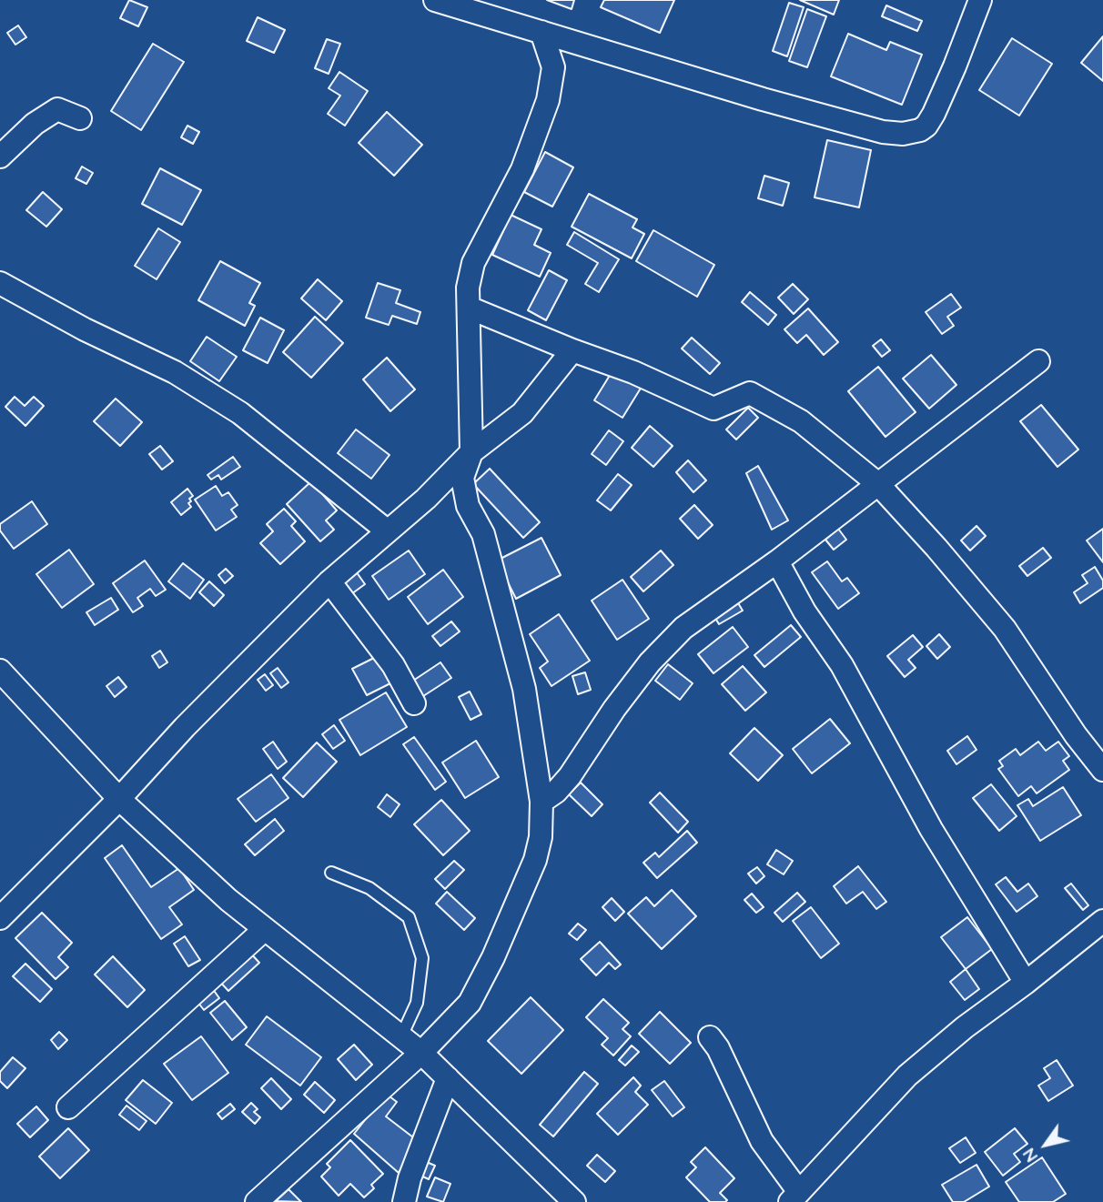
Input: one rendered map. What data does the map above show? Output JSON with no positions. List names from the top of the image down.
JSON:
{
  "north": "bottom left"
}
